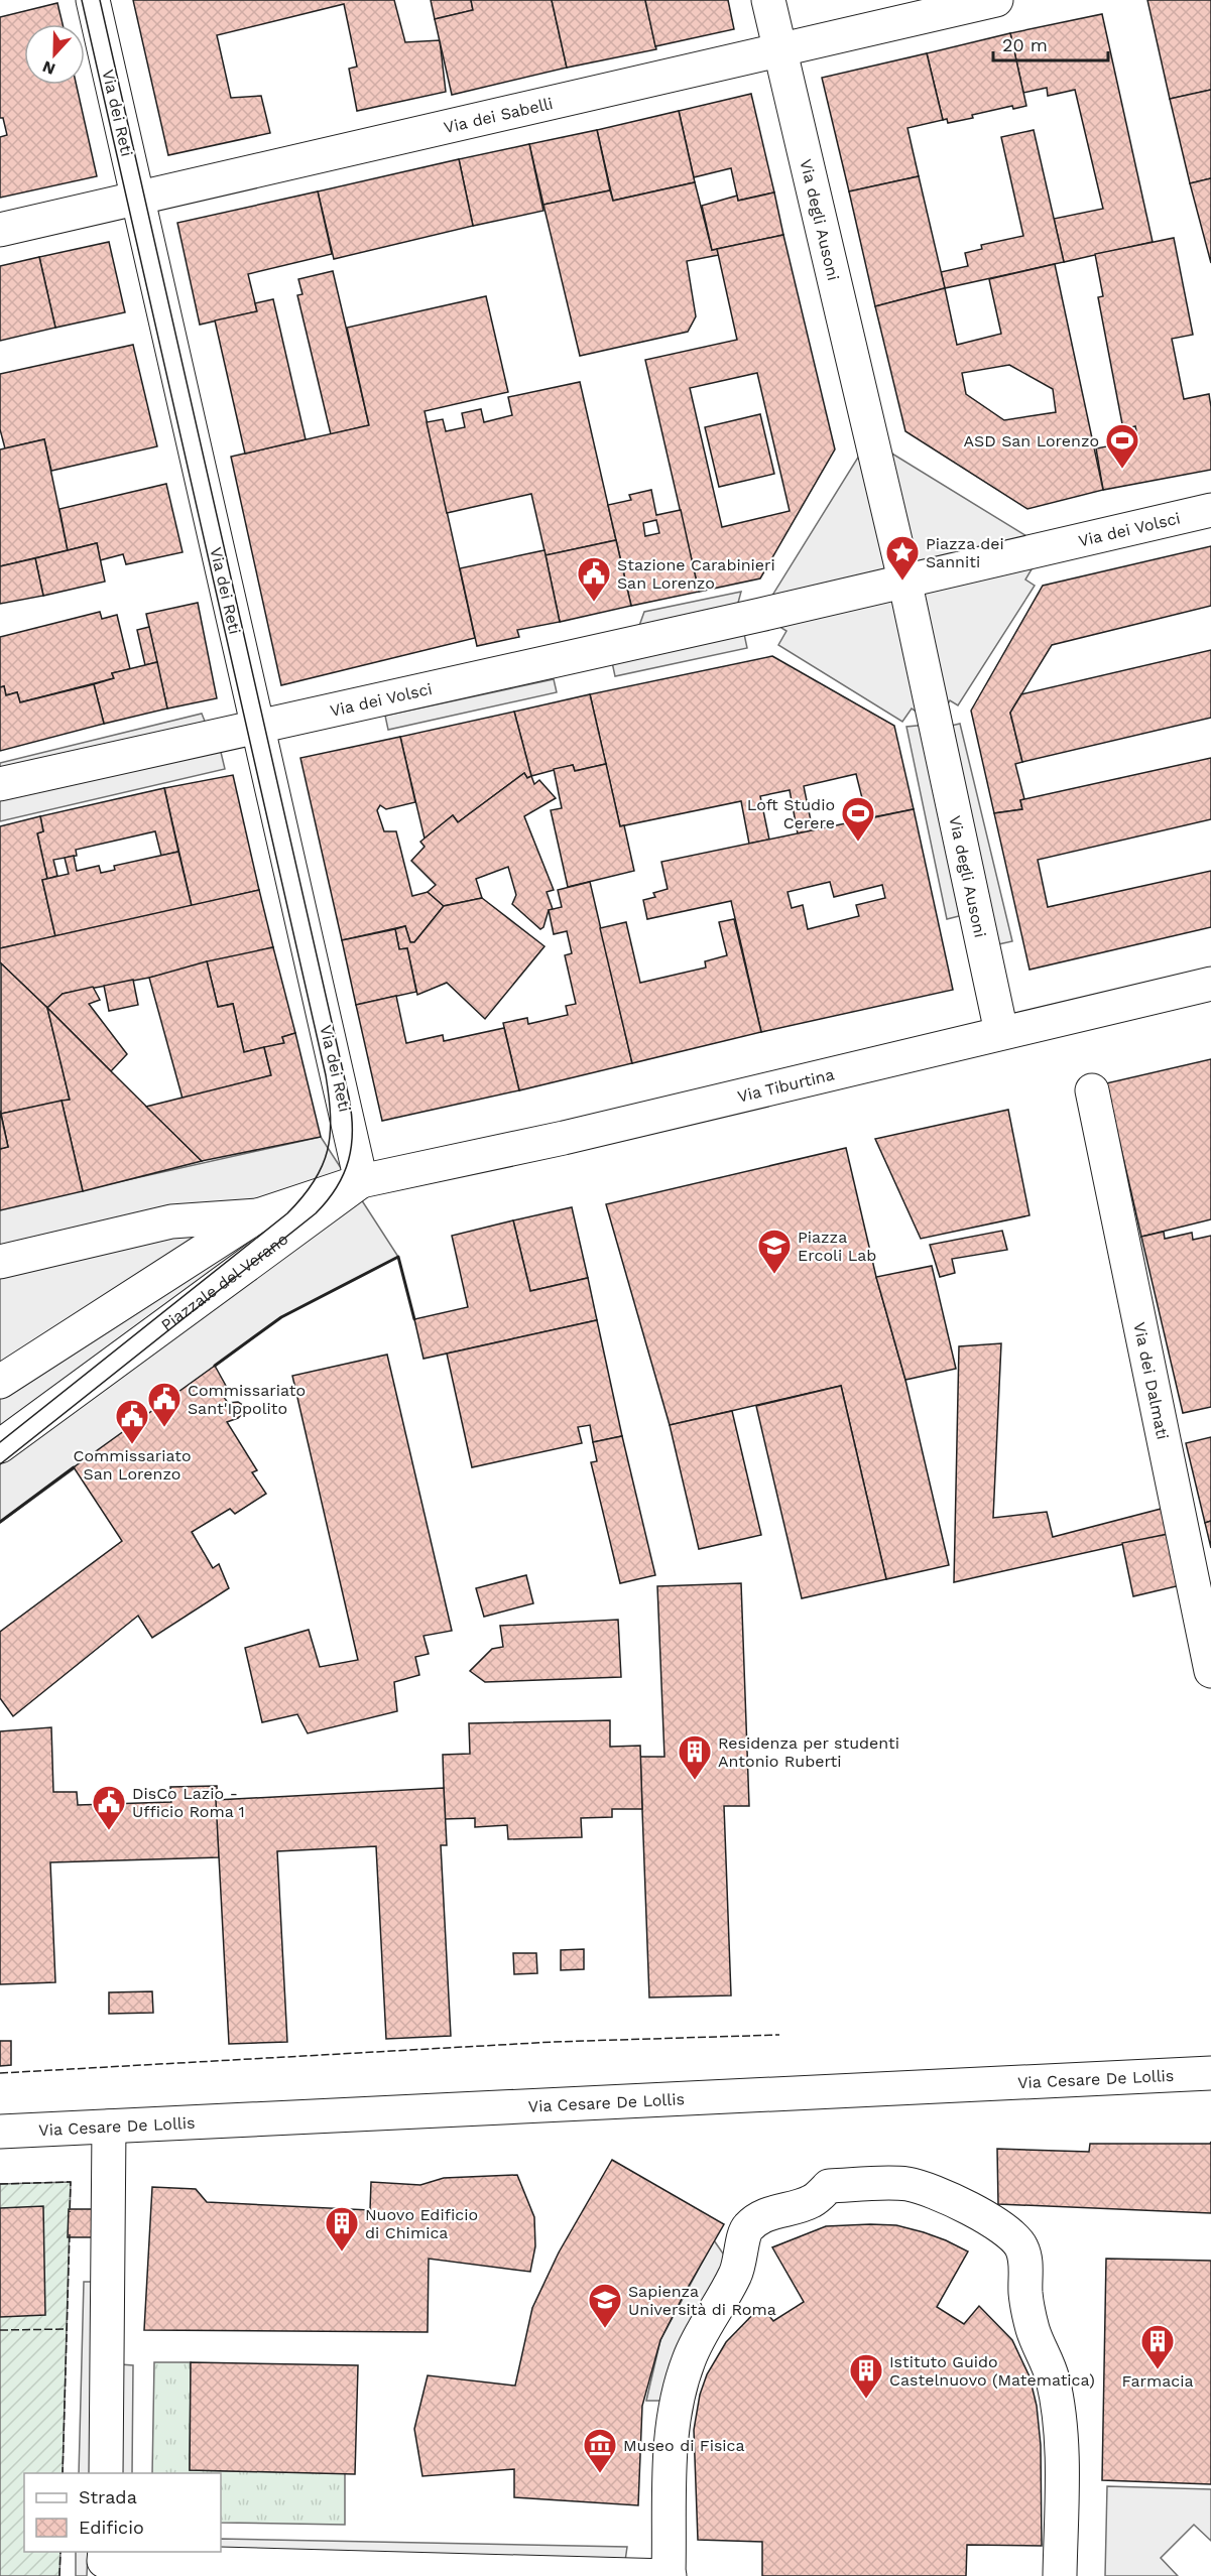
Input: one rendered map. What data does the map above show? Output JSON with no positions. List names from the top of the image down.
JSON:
{
  "streets": {
    "street": [
      "Via dei Reti",
      "Via dei Sabelli",
      "Via degli Ausoni",
      "Via dei Volsci",
      "Via Tiburtina",
      "Piazzale del Verano",
      "Via dei Dalmati",
      "Via Cesare De Lollis"
    ]
  },
  "crossings": [
    ["Via dei Reti", "Via dei Sabelli"],
    ["Via dei Reti", "Via dei Volsci"],
    ["Via dei Reti", "Via Tiburtina"],
    ["Via dei Reti", "Piazzale del Verano"],
    ["Via dei Sabelli", "Via degli Ausoni"],
    ["Via degli Ausoni", "Via dei Volsci"],
    ["Via degli Ausoni", "Via Tiburtina"],
    ["Via Tiburtina", "Piazzale del Verano"]
  ],
  "places": {
    "sports": ["ASD San Lorenzo", "Loft Studio Cerere"],
    "place": ["Piazza dei Sanniti"],
    "public building": [
      "Stazione Carabinieri San Lorenzo",
      "Commissariato Sant'Ippolito",
      "Commissariato San Lorenzo",
      "DisCo Lazio - Ufficio Roma 1"
    ],
    "school or university": ["Piazza Ercoli Lab", "Sapienza Università di Roma"],
    "building": [
      "Residenza per studenti Antonio Ruberti",
      "Nuovo Edificio di Chimica",
      "Farmacia",
      "Istituto Guido Castelnuovo (Matematica)"
    ],
    "museum": ["Museo di Fisica"]
  },
  "legend": ["Strada", "Edificio"],
  "scale_bar": "20 m",
  "north": "bottom"
}
